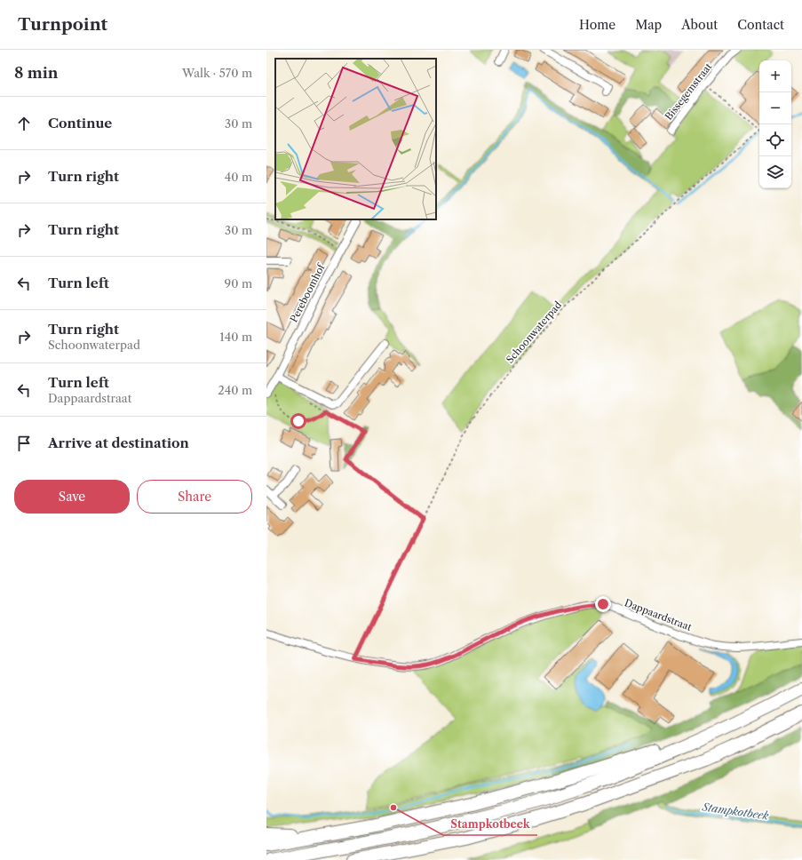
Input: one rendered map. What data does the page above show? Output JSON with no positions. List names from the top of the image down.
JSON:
{
  "streets": {
    "street": ["Bissegemstraat", "Pereboomhof", "Dappaardstraat"],
    "path": ["Schoonwaterpad"]
  },
  "crossings": [
    ["Bissegemstraat", "Schoonwaterpad"],
    ["Schoonwaterpad", "Dappaardstraat"]
  ],
  "water": ["Stampkotbeek"],
  "places": ["Stampkotbeek"],
  "page": {
    "header": "Turnpoint",
    "nav": [
      "Home",
      "Map",
      "About",
      "Contact"
    ],
    "heading": ["8 min", "Walk · 570 m"],
    "map_buttons": ["+", "−"],
    "list": [
      ["Continue", "30 m"],
      ["Turn right", "40 m"],
      ["Turn right", "30 m"],
      ["Turn left", "90 m"],
      ["Turn right", "Schoonwaterpad", "140 m"],
      ["Turn left", "Dappaardstraat", "240 m"],
      "Arrive at destination"
    ],
    "buttons": ["Save", "Share"]
  }
}
